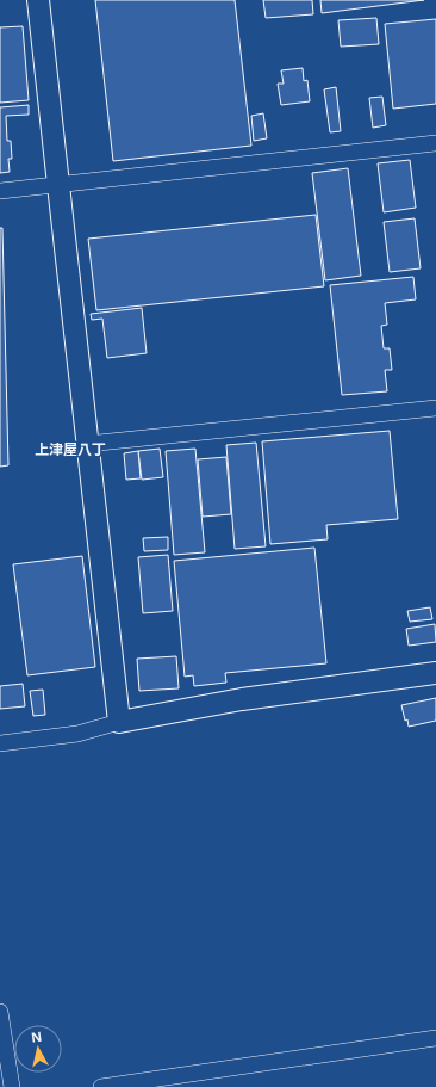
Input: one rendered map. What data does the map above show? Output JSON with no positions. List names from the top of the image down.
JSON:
{
  "districts": ["上津屋八丁"],
  "north": "top"
}
